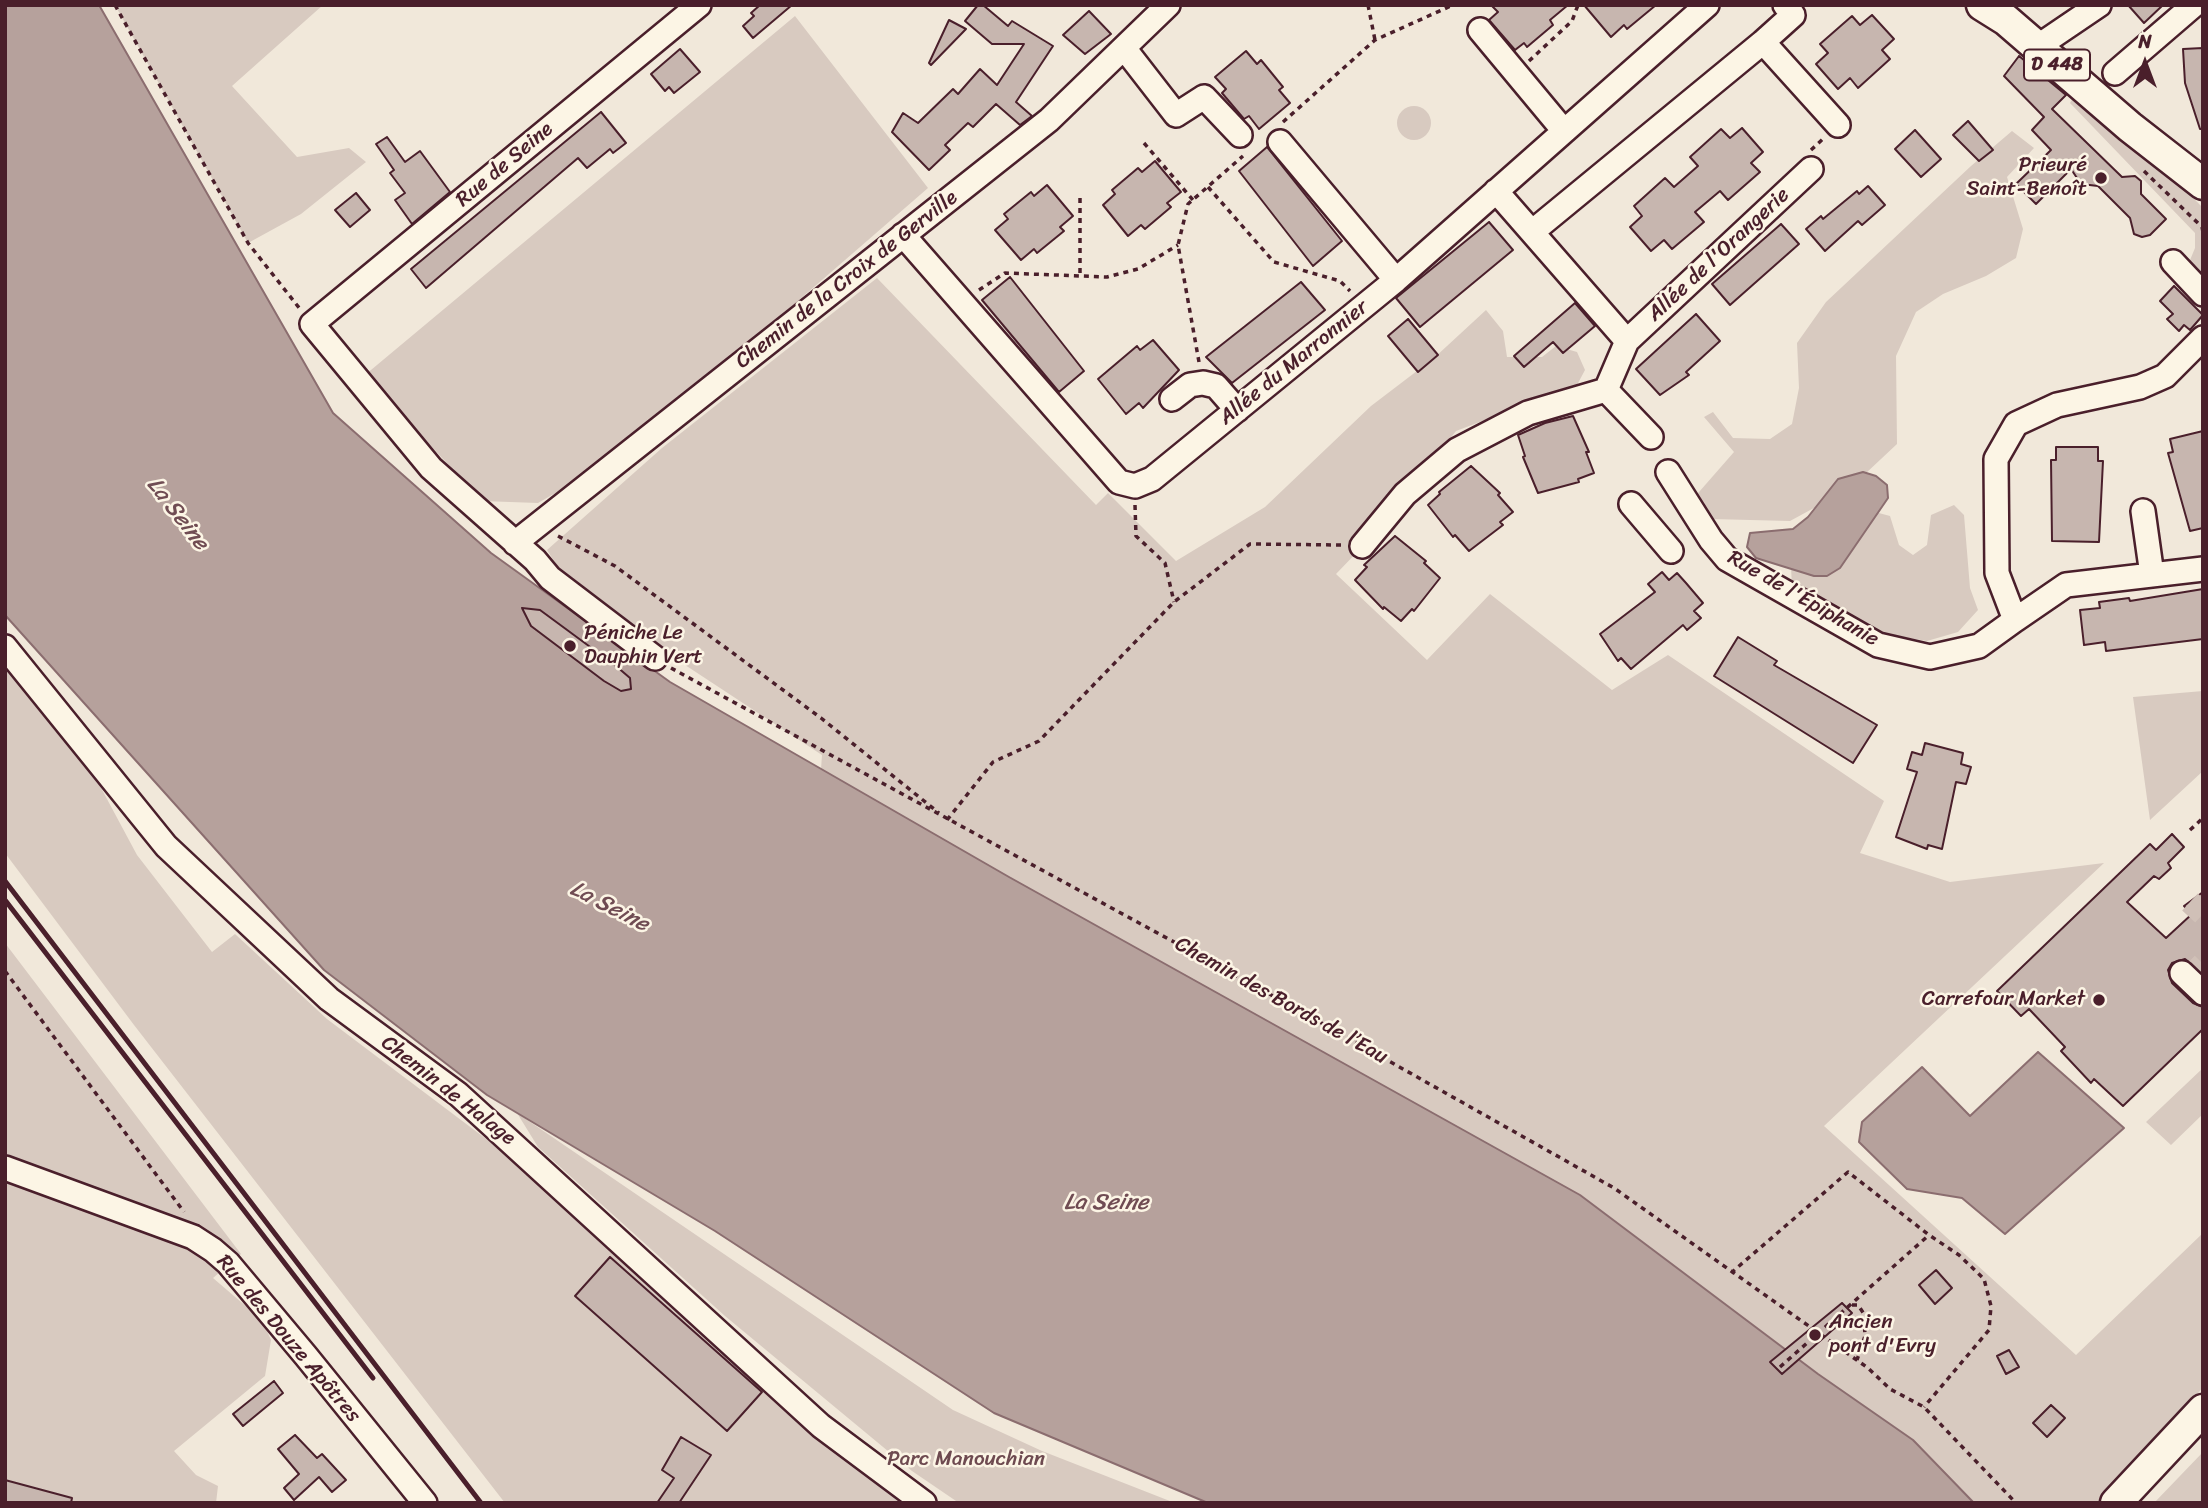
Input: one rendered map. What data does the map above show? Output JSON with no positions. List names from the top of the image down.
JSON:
{
  "streets": {
    "main road": ["D 448"],
    "street": [
      "Rue de Seine",
      "Allée de l'Orangerie",
      "Chemin de la Croix de Gerville",
      "Allée du Marronnier",
      "Rue de l'Épiphanie",
      "Chemin de Halage",
      "Rue des Douze Apôtres"
    ],
    "path": ["Chemin des Bords de l’Eau"]
  },
  "water": ["La Seine"],
  "parks": ["Parc Manouchian"],
  "places": [
    "Prieuré Saint-Benoît",
    "Péniche Le Dauphin Vert",
    "Carrefour Market",
    "Ancien pont d'Evry"
  ],
  "north": "top"
}
